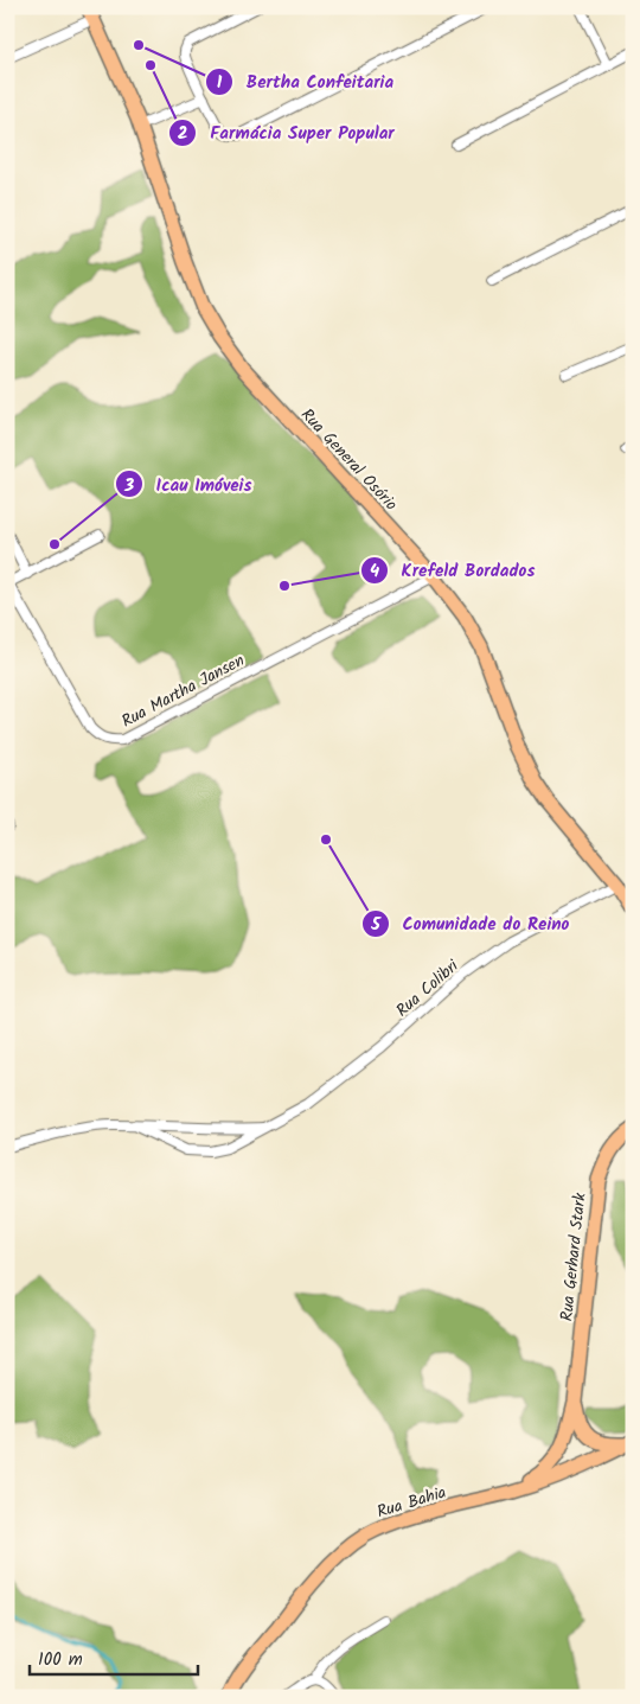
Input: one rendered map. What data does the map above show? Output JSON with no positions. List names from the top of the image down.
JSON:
{
  "streets": {
    "main road": ["Rua General Osório", "Rua Gerhard Stark", "Rua Bahia"],
    "street": ["Rua Martha Jansen", "Rua Colibri"]
  },
  "crossings": [
    ["Rua General Osório", "Rua Martha Jansen"],
    ["Rua General Osório", "Rua Colibri"],
    ["Rua Gerhard Stark", "Rua Bahia"]
  ],
  "places": [
    "Bertha Confeitaria",
    "Farmácia Super Popular",
    "Icau Imóveis",
    "Krefeld Bordados",
    "Comunidade do Reino"
  ],
  "scale_bar": "100 m"
}
